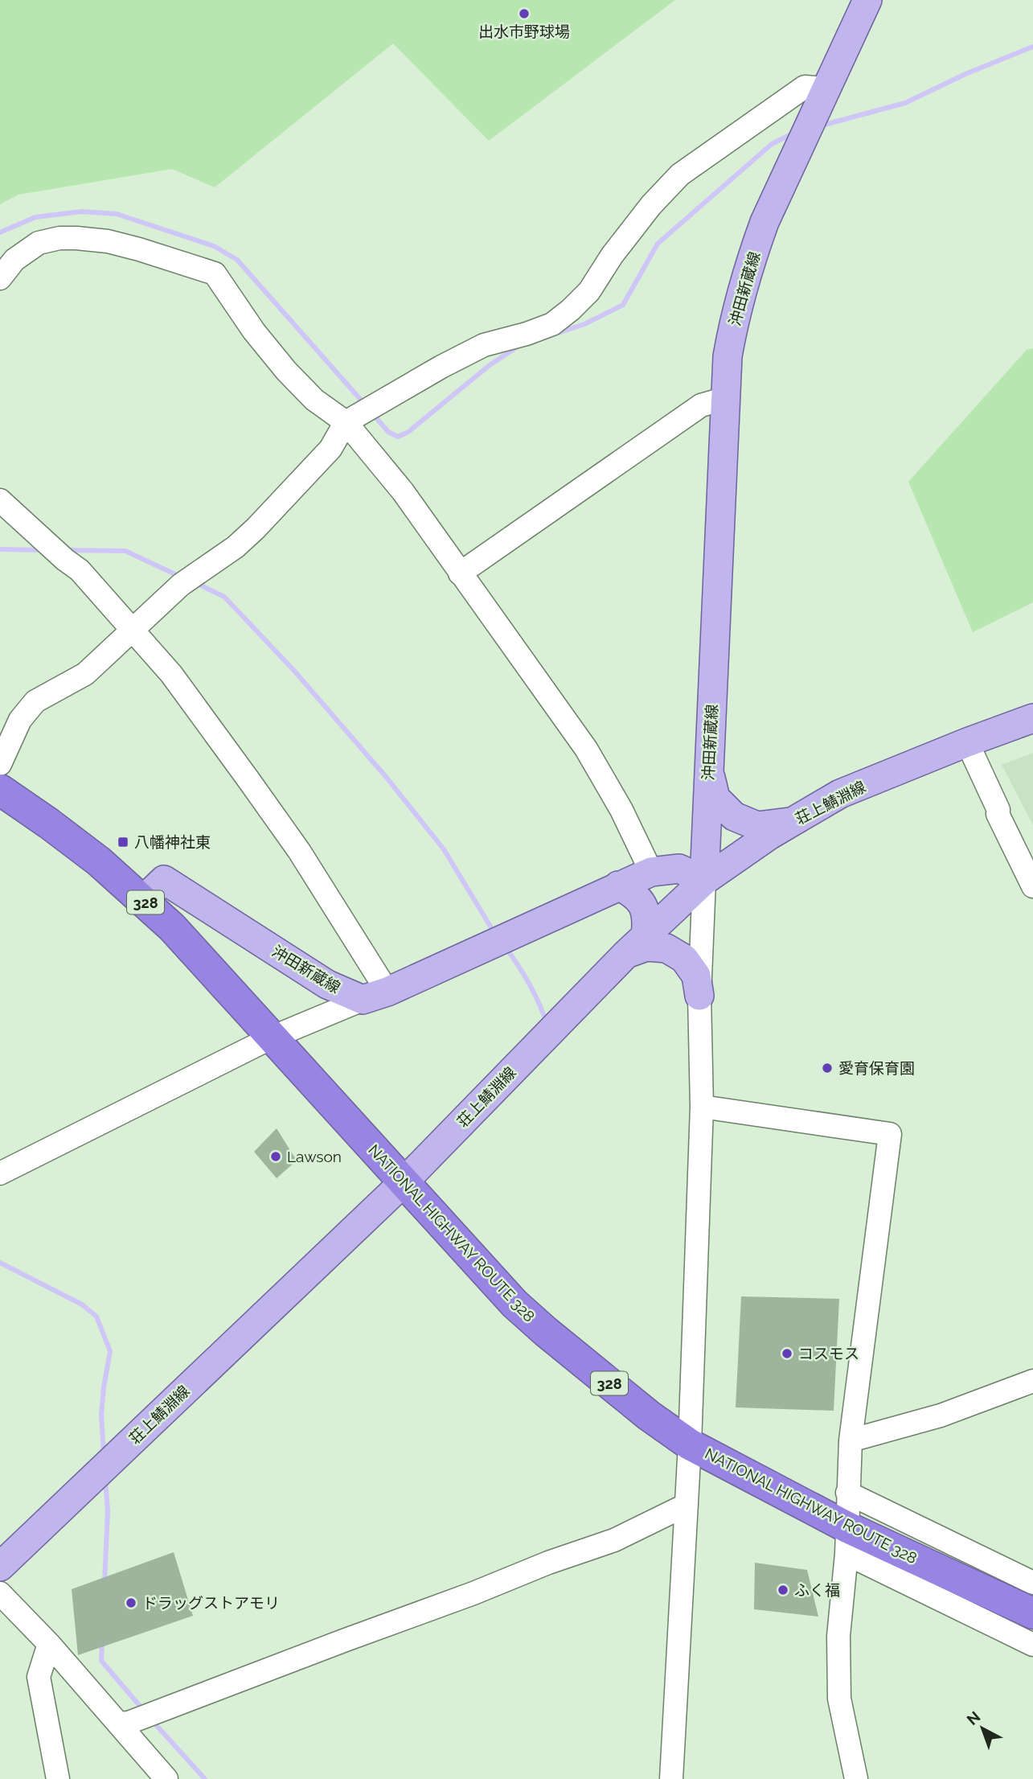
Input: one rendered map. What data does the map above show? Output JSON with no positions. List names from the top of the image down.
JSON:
{
  "streets": {
    "highway": ["328", "NATIONAL HIGHWAY ROUTE 328"],
    "main road": ["沖田新蔵線", "荘上鯖淵線"]
  },
  "crossings": [
    ["沖田新蔵線", "荘上鯖淵線"],
    ["沖田新蔵線", "NATIONAL HIGHWAY ROUTE 328"],
    ["荘上鯖淵線", "NATIONAL HIGHWAY ROUTE 328"]
  ],
  "places": {
    "other": [
      "出水市野球場",
      "愛育保育園",
      "Lawson",
      "コスモス",
      "ふく福",
      "ドラッグストアモリ"
    ],
    "transit": ["八幡神社東"]
  },
  "north": "top left"
}
